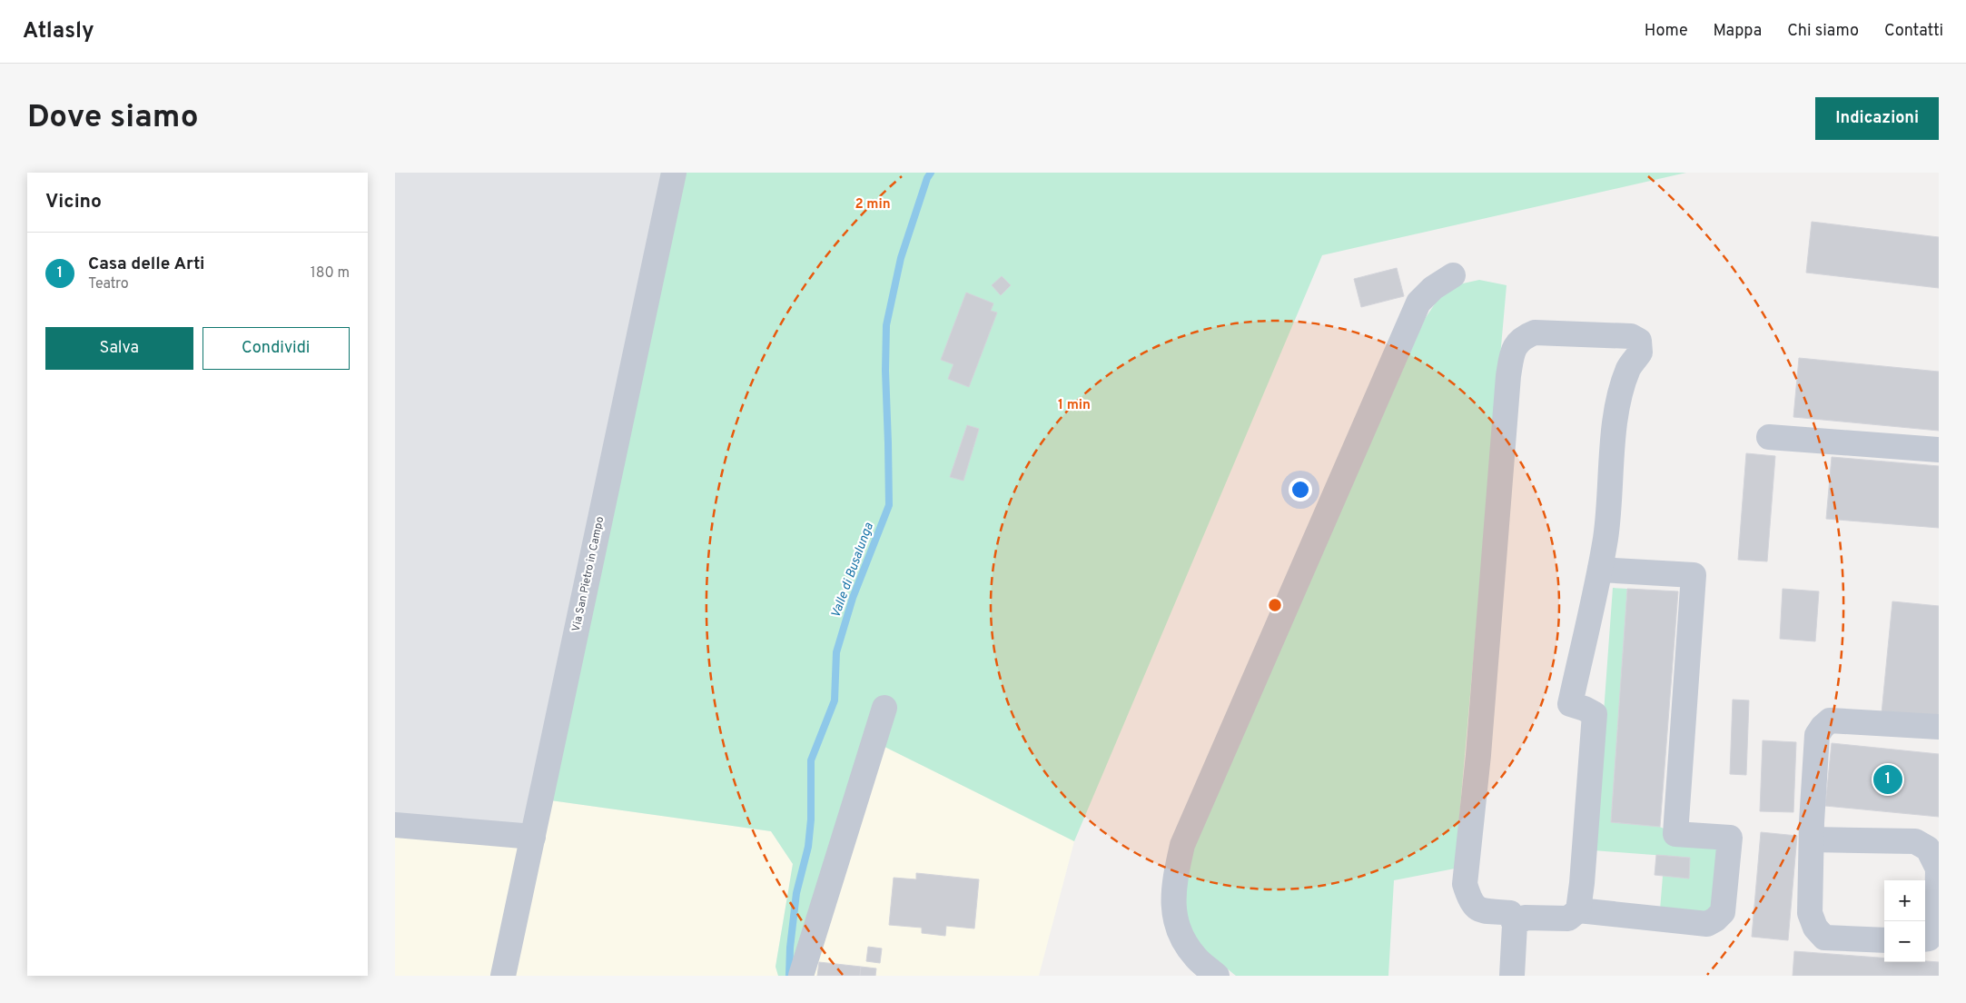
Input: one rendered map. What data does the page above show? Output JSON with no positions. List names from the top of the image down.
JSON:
{
  "streets": {
    "street": ["Via San Pietro in Campo"]
  },
  "water": ["Valle di Busalunga"],
  "page": {
    "header": "Atlasly",
    "nav": [
      "Home",
      "Mappa",
      "Chi siamo",
      "Contatti"
    ],
    "buttons": [
      "Indicazioni",
      ["Salva", "Condividi"]
    ],
    "title": "Dove siamo",
    "heading": "Vicino",
    "list": [
      {
        "mark": "1",
        "name": "Casa delle Arti",
        "note": "Teatro",
        "value": "180 m"
      }
    ],
    "pins": "1",
    "map_buttons": ["+", "−"]
  },
  "rings": ["2 min", "1 min"]
}
